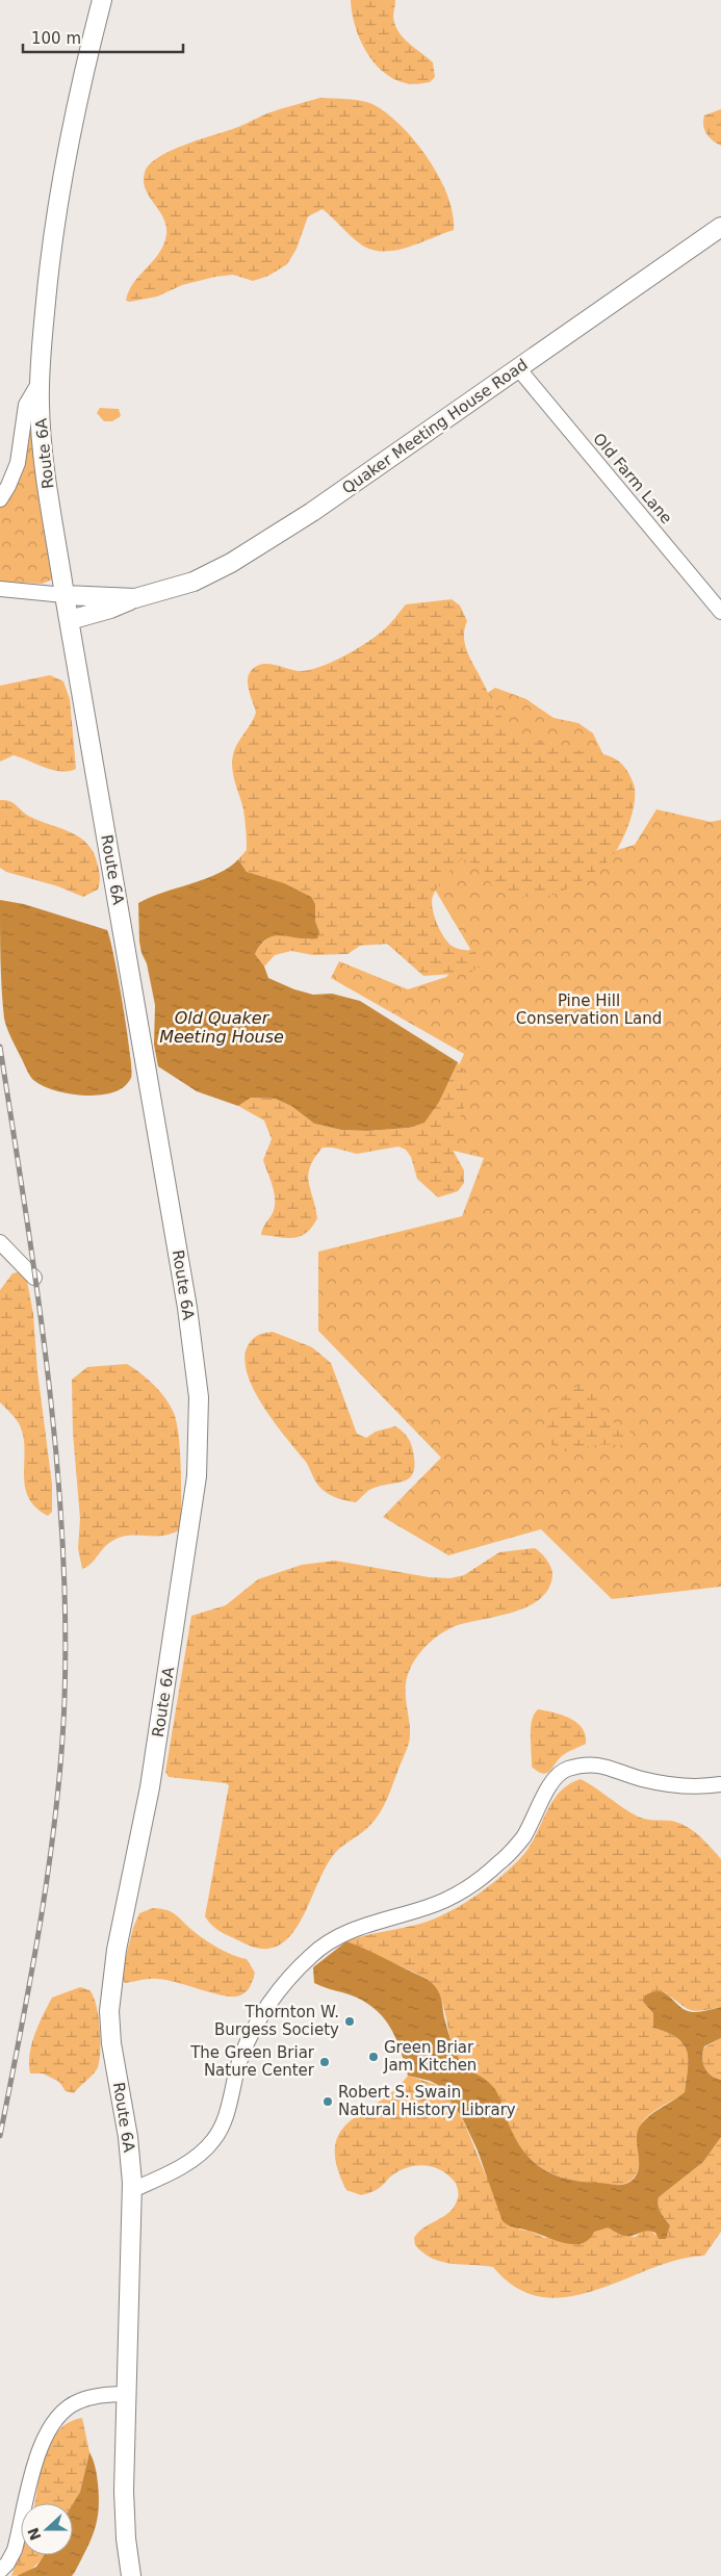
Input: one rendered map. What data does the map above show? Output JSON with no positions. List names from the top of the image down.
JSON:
{
  "streets": {
    "main road": ["Quaker Meeting House Road", "Route 6A"],
    "street": ["Old Farm Lane"]
  },
  "crossings": [
    ["Quaker Meeting House Road", "Route 6A"],
    ["Quaker Meeting House Road", "Old Farm Lane"]
  ],
  "water": ["Old Quaker Meeting House"],
  "parks": ["Pine Hill Conservation Land"],
  "places": [
    "Thornton W. Burgess Society",
    "Green Briar Jam Kitchen",
    "The Green Briar Nature Center",
    "Robert S. Swain Natural History Library"
  ],
  "scale_bar": "100 m",
  "north": "left"
}
